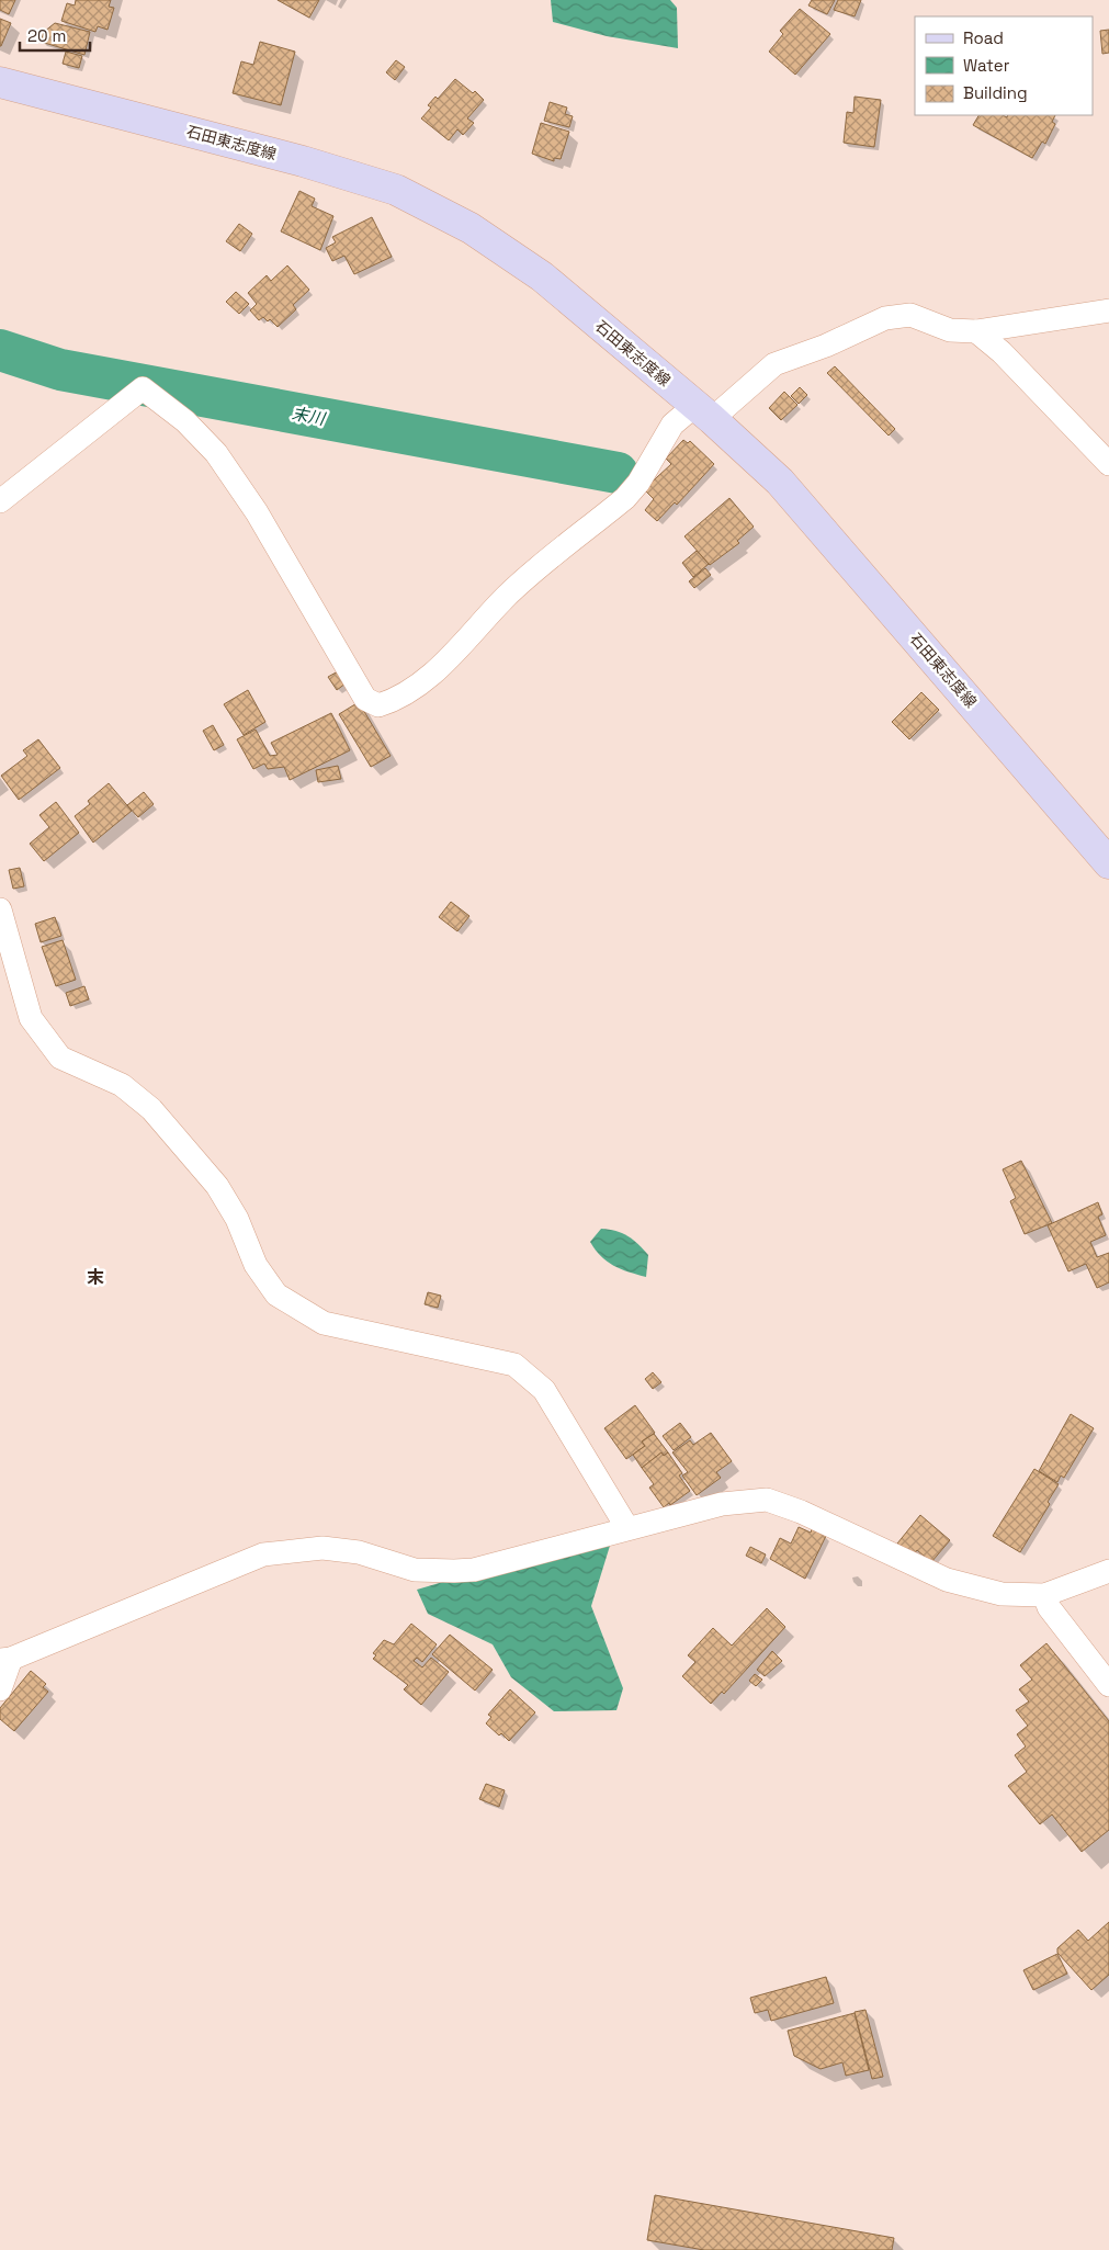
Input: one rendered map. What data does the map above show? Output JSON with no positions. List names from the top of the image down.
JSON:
{
  "streets": {
    "main road": ["石田東志度線"]
  },
  "districts": ["末"],
  "water": ["末川"],
  "legend": ["Road", "Water", "Building"],
  "scale_bar": "20 m"
}
